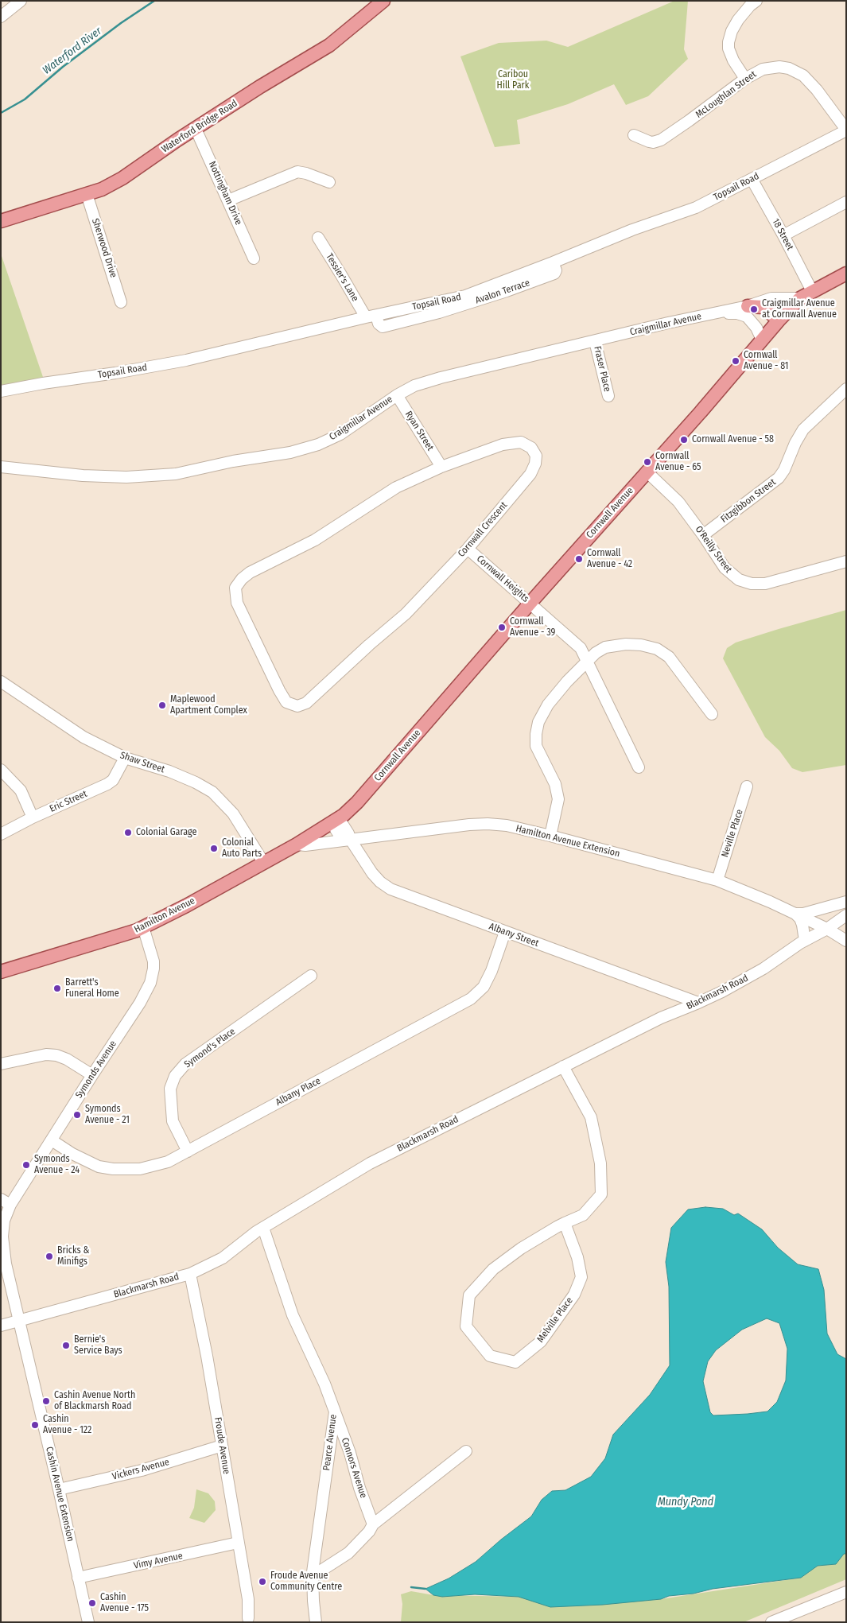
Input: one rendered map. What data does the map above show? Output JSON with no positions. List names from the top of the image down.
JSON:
{
  "streets": {
    "main road": ["Waterford Bridge Road", "Cornwall Avenue", "Hamilton Avenue"],
    "street": [
      "McLoughlan Street",
      "Topsail Road",
      "Nottingham Drive",
      "18 Street",
      "Sherwood Drive",
      "Tessier's Lane",
      "Avalon Terrace",
      "Craigmillar Avenue",
      "Fraser Place",
      "Ryan Street",
      "Fitzgibbon Street",
      "Cornwall Crescent",
      "O'Reilly Street",
      "Cornwall Heights",
      "Shaw Street",
      "Eric Street",
      "Neville Place",
      "Hamilton Avenue Extension",
      "Albany Street",
      "Blackmarsh Road",
      "Symond's Place",
      "Symonds Avenue",
      "Albany Place",
      "Melville Place",
      "Pearce Avenue",
      "Froude Avenue",
      "Connors Avenue",
      "Vickers Avenue",
      "Cashin Avenue Extension",
      "Vimy Avenue"
    ]
  },
  "crossings": [
    ["McLoughlan Street", "Topsail Road"],
    ["Waterford Bridge Road", "Nottingham Drive"],
    ["Waterford Bridge Road", "Sherwood Drive"],
    ["Topsail Road", "18 Street"],
    ["Topsail Road", "Tessier's Lane"],
    ["Topsail Road", "Avalon Terrace"],
    ["18 Street", "Cornwall Avenue"],
    ["Tessier's Lane", "Avalon Terrace"],
    ["Craigmillar Avenue", "Fraser Place"],
    ["Craigmillar Avenue", "Ryan Street"],
    ["Craigmillar Avenue", "Cornwall Avenue"],
    ["Ryan Street", "Cornwall Crescent"],
    ["Fitzgibbon Street", "O'Reilly Street"],
    ["Cornwall Avenue", "O'Reilly Street"],
    ["Cornwall Avenue", "Cornwall Heights"],
    ["Cornwall Avenue", "Hamilton Avenue Extension"],
    ["Cornwall Avenue", "Hamilton Avenue"],
    ["Cornwall Avenue", "Albany Street"],
    ["Cornwall Crescent", "Cornwall Heights"],
    ["Shaw Street", "Eric Street"],
    ["Shaw Street", "Hamilton Avenue"],
    ["Neville Place", "Hamilton Avenue Extension"],
    ["Hamilton Avenue Extension", "Hamilton Avenue"],
    ["Hamilton Avenue Extension", "Albany Street"],
    ["Hamilton Avenue Extension", "Blackmarsh Road"],
    ["Hamilton Avenue", "Symonds Avenue"],
    ["Albany Street", "Blackmarsh Road"],
    ["Albany Street", "Albany Place"],
    ["Blackmarsh Road", "Symonds Avenue"],
    ["Blackmarsh Road", "Melville Place"],
    ["Blackmarsh Road", "Pearce Avenue"],
    ["Blackmarsh Road", "Froude Avenue"],
    ["Blackmarsh Road", "Cashin Avenue Extension"],
    ["Symond's Place", "Albany Place"],
    ["Symonds Avenue", "Albany Place"],
    ["Symonds Avenue", "Cashin Avenue Extension"],
    ["Pearce Avenue", "Connors Avenue"],
    ["Froude Avenue", "Vickers Avenue"],
    ["Froude Avenue", "Vimy Avenue"],
    ["Vickers Avenue", "Cashin Avenue Extension"],
    ["Cashin Avenue Extension", "Vimy Avenue"]
  ],
  "water": ["Waterford River", "Mundy Pond"],
  "parks": ["Caribou Hill Park"],
  "places": [
    "Craigmillar Avenue at Cornwall Avenue",
    "Cornwall Avenue - 81",
    "Cornwall Avenue - 58",
    "Cornwall Avenue - 65",
    "Cornwall Avenue - 42",
    "Cornwall Avenue - 39",
    "Maplewood Apartment Complex",
    "Colonial Garage",
    "Colonial Auto Parts",
    "Barrett's Funeral Home",
    "Symonds Avenue - 21",
    "Symonds Avenue - 24",
    "Bricks & Minifigs",
    "Bernie's Service Bays",
    "Cashin Avenue North of Blackmarsh Road",
    "Cashin Avenue - 122",
    "Froude Avenue Community Centre",
    "Cashin Avenue - 175"
  ]
}
